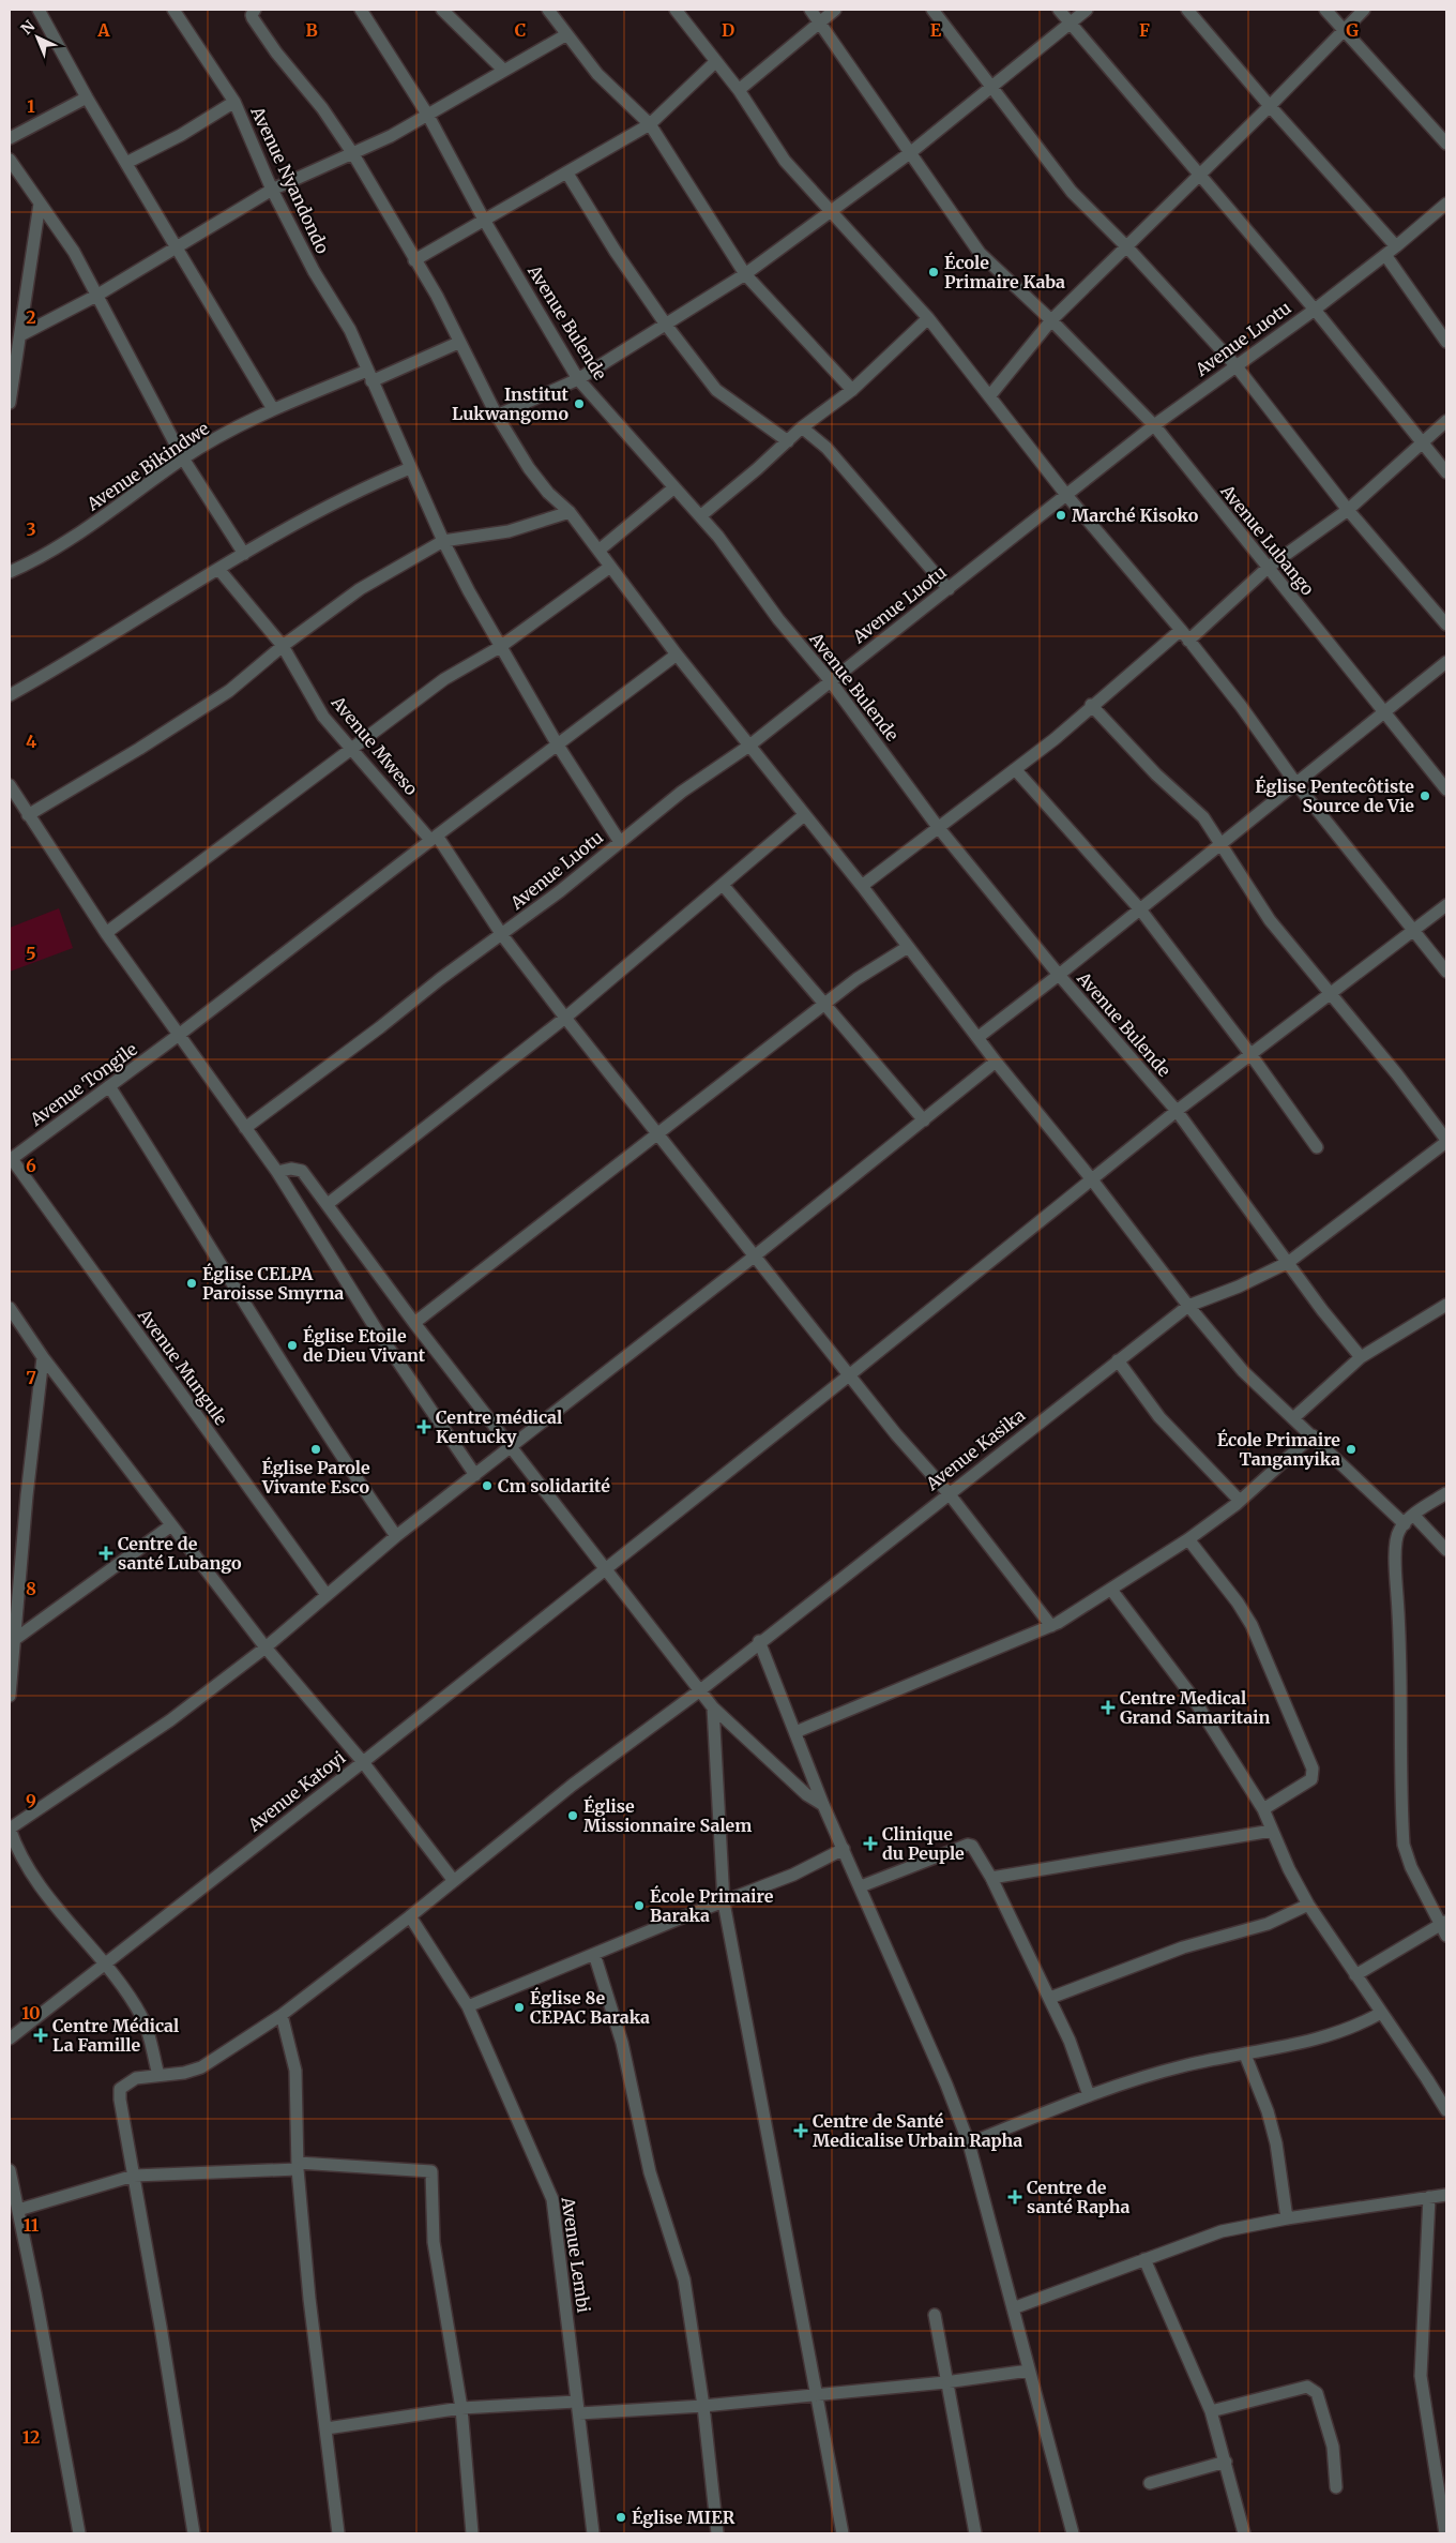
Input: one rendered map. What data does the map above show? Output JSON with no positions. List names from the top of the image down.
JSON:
{
  "streets": {
    "street": [
      "Avenue Nyandondo",
      "Avenue Bulende",
      "Avenue Luotu",
      "Avenue Bikindwe",
      "Avenue Lubango",
      "Avenue Mweso",
      "Avenue Tongile",
      "Avenue Mungule",
      "Avenue Kasika",
      "Avenue Katoyi",
      "Avenue Lembi"
    ]
  },
  "crossings": [
    ["Avenue Nyandondo", "Avenue Luotu"],
    ["Avenue Nyandondo", "Avenue Bikindwe"],
    ["Avenue Nyandondo", "Avenue Tongile"],
    ["Avenue Bulende", "Avenue Luotu"],
    ["Avenue Bulende", "Avenue Kasika"],
    ["Avenue Bulende", "Avenue Katoyi"],
    ["Avenue Luotu", "Avenue Lubango"],
    ["Avenue Luotu", "Avenue Mweso"],
    ["Avenue Mweso", "Avenue Tongile"],
    ["Avenue Mweso", "Avenue Kasika"],
    ["Avenue Mweso", "Avenue Katoyi"],
    ["Avenue Tongile", "Avenue Mungule"],
    ["Avenue Kasika", "Avenue Lembi"]
  ],
  "places": {
    "other": [
      "École Primaire Kaba",
      "Institut Lukwangomo",
      "Marché Kisoko",
      "Église Pentecôtiste Source de Vie",
      "Église CELPA Paroisse Smyrna",
      "Église Etoile de Dieu Vivant",
      "Église Parole Vivante Esco",
      "École Primaire Tanganyika",
      "Cm solidarité",
      "Église Missionnaire Salem",
      "École Primaire Baraka",
      "Église 8e CEPAC Baraka",
      "Église MIER"
    ],
    "health": [
      "Centre médical Kentucky",
      "Centre de santé Lubango",
      "Centre Medical Grand Samaritain",
      "Clinique du Peuple",
      "Centre Médical La Famille",
      "Centre de Santé Medicalise Urbain Rapha",
      "Centre de santé Rapha"
    ]
  },
  "north": "top left",
  "grid": {
    "columns": [
      "A",
      "B",
      "C",
      "D",
      "E",
      "F",
      "G"
    ],
    "rows": [
      "1",
      "2",
      "3",
      "4",
      "5",
      "6",
      "7",
      "8",
      "9",
      "10",
      "11",
      "12"
    ]
  }
}
